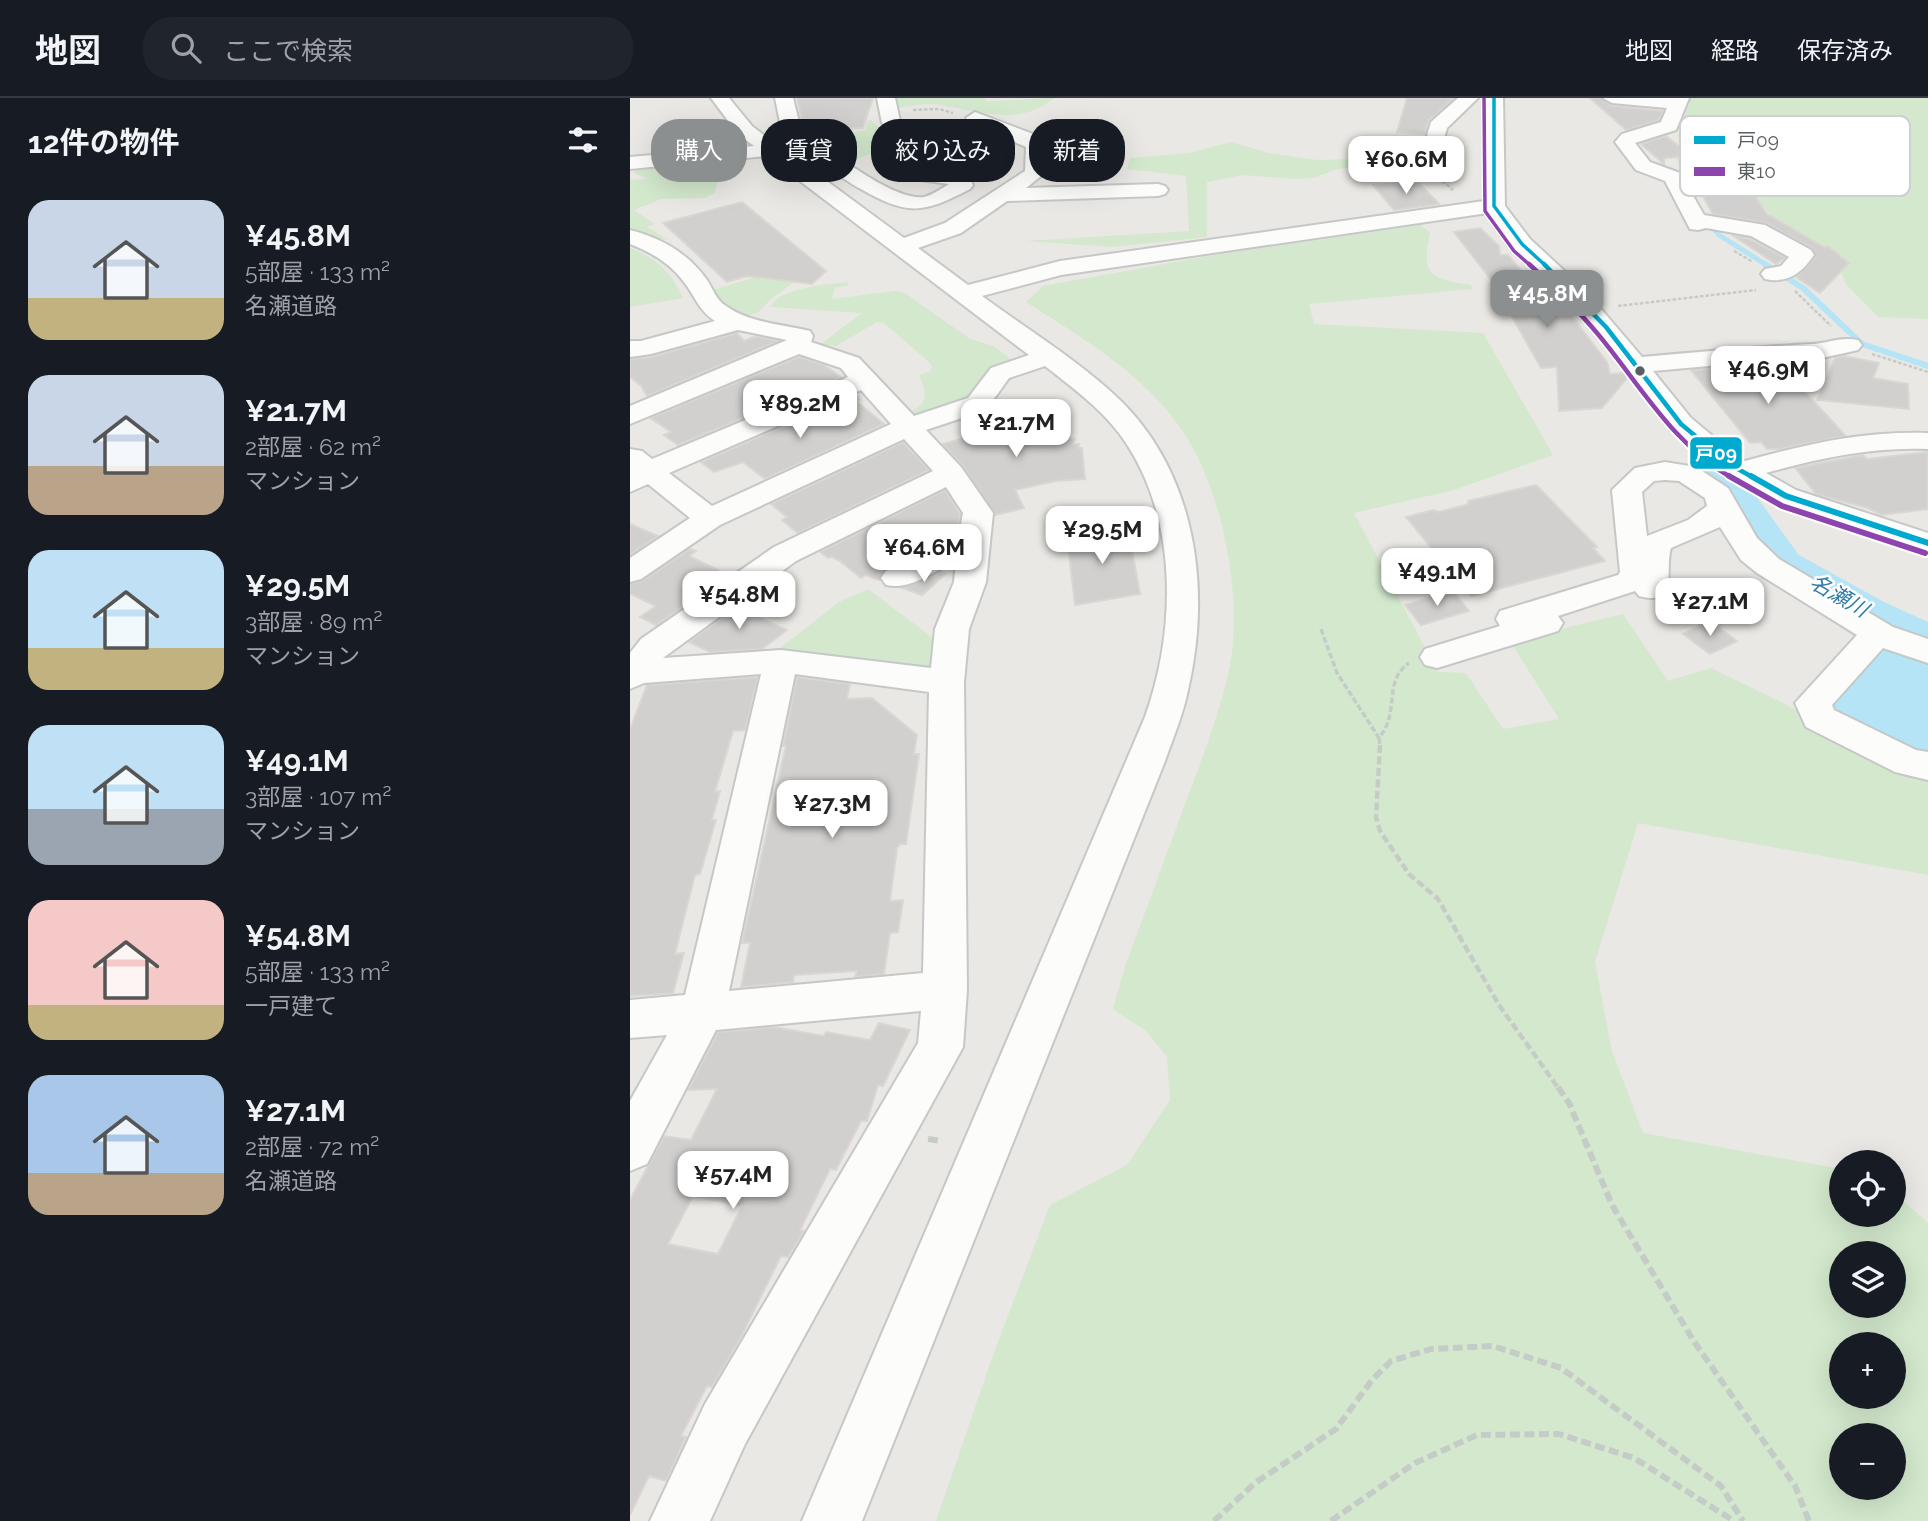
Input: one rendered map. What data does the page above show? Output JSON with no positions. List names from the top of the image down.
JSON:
{
  "water": ["名瀬川"],
  "lines": ["transit line 戸09", "transit line 東10"],
  "legend": ["戸09", "東10"],
  "page": {
    "header": "地図",
    "search": "ここで検索",
    "nav": ["地図", "経路", "保存済み"],
    "heading": "12件の物件",
    "chip": [
      "購入",
      "賃貸",
      "絞り込み",
      "新着"
    ],
    "price": [
      "¥60.6M",
      "¥45.8M",
      "¥46.9M",
      "¥89.2M",
      "¥21.7M",
      "¥29.5M",
      "¥64.6M",
      "¥49.1M",
      "¥54.8M",
      "¥27.1M",
      "¥27.3M",
      "¥57.4M"
    ],
    "list": [
      {
        "name": "¥45.8M",
        "note": "5部屋 · 133 m² · 名瀬道路"
      },
      {
        "name": "¥21.7M",
        "note": "2部屋 · 62 m² · マンション"
      },
      {
        "name": "¥29.5M",
        "note": "3部屋 · 89 m² · マンション"
      },
      {
        "name": "¥49.1M",
        "note": "3部屋 · 107 m² · マンション"
      },
      {
        "name": "¥54.8M",
        "note": "5部屋 · 133 m² · 一戸建て"
      },
      {
        "name": "¥27.1M",
        "note": "2部屋 · 72 m² · 名瀬道路"
      }
    ],
    "map_buttons": ["+", "−"]
  }
}
